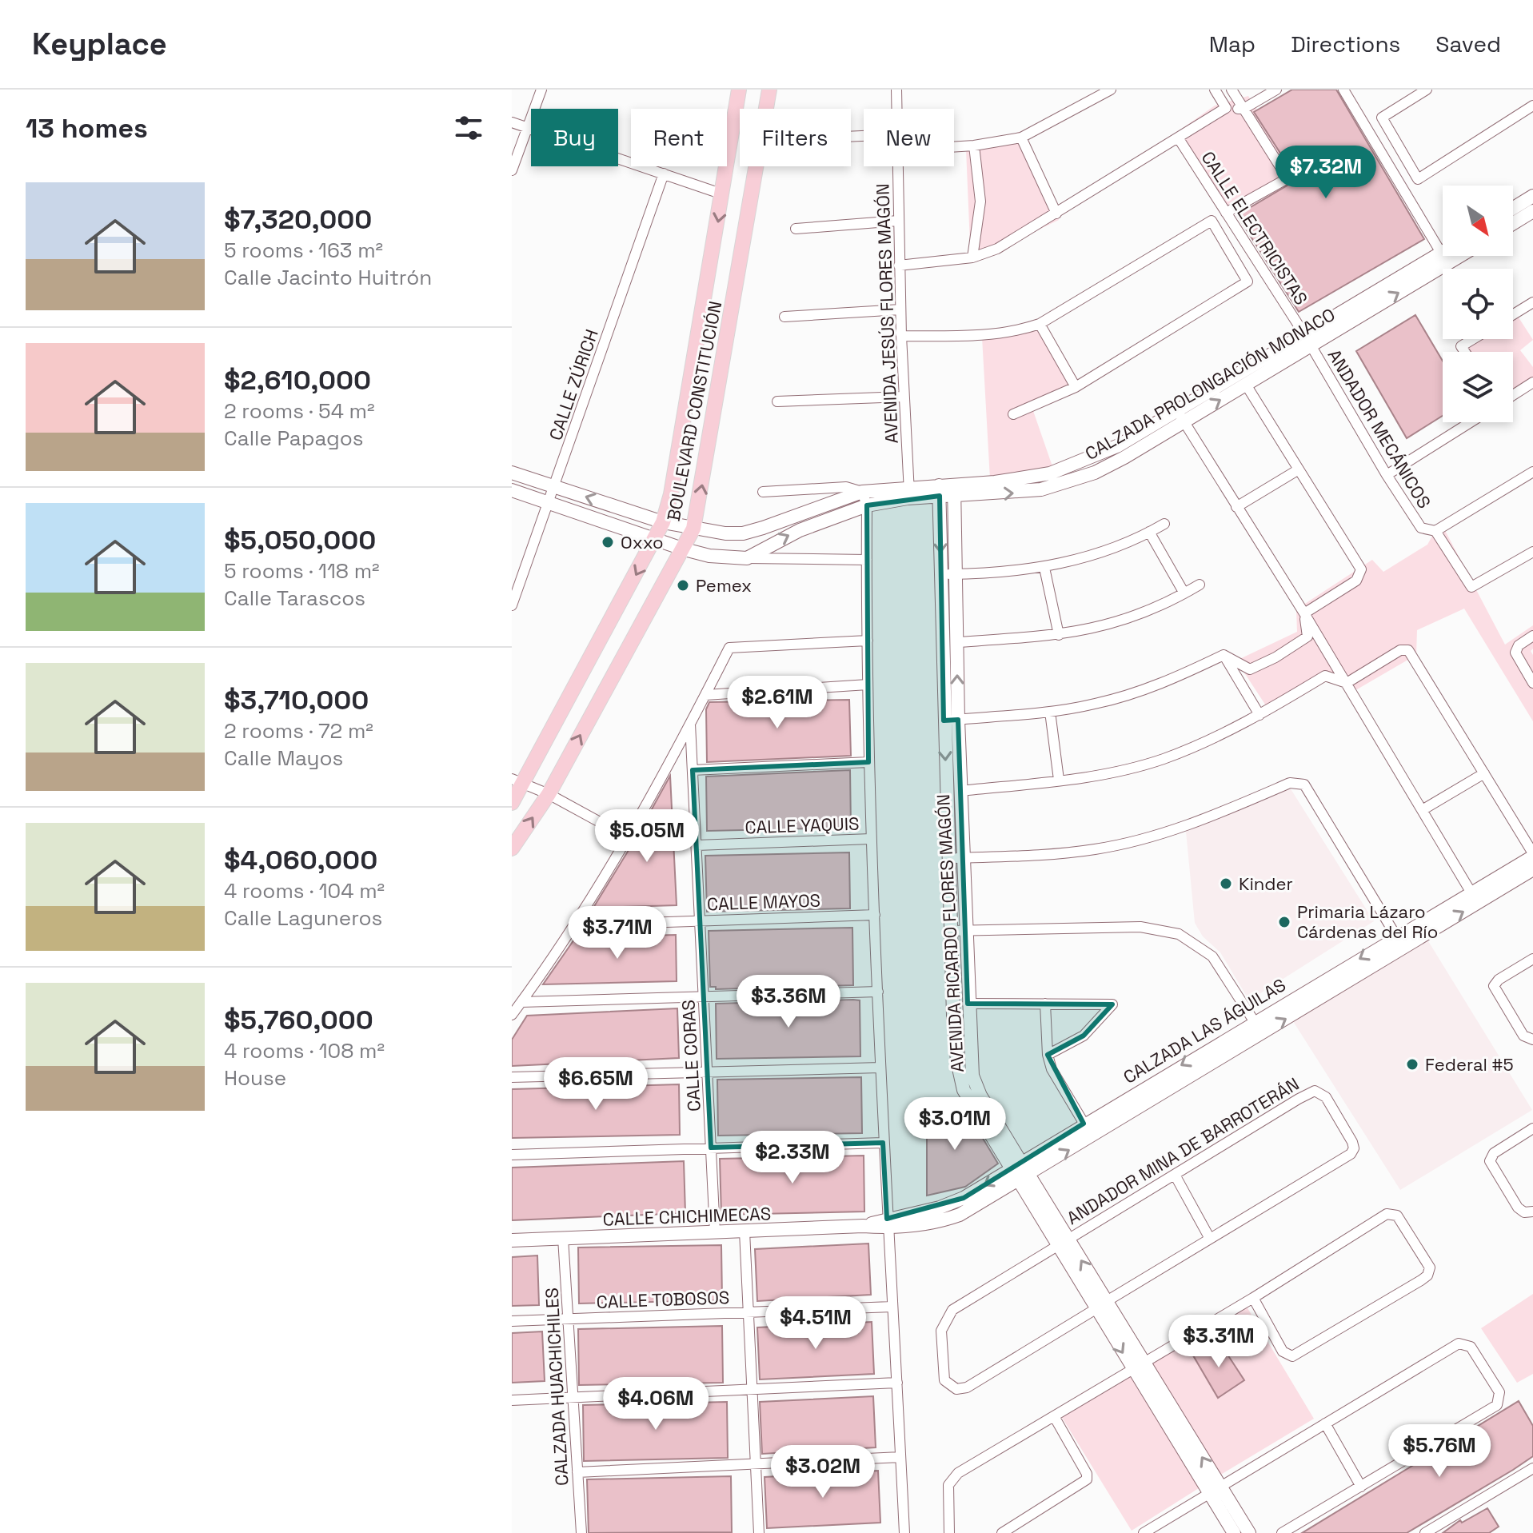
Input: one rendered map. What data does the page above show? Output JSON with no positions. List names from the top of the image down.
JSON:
{
  "streets": {
    "main road": ["BOULEVARD CONSTITUCIÓN"],
    "street": [
      "CALLE ELECTRICISTAS",
      "AVENIDA JESÚS FLORES MAGÓN",
      "CALZADA PROLONGACIÓN MONACO",
      "CALLE ZÚRICH",
      "ANDADOR MECÁNICOS",
      "CALLE YAQUIS",
      "CALLE MAYOS",
      "AVENIDA RICARDO FLORES MAGÓN",
      "CALZADA LAS ÁGUILAS",
      "CALLE CORAS",
      "ANDADOR MINA DE BARROTERÁN",
      "CALLE CHICHIMECAS",
      "CALLE TOBOSOS",
      "CALZADA HUACHICHILES"
    ]
  },
  "crossings": [
    ["CALLE ELECTRICISTAS", "CALZADA PROLONGACIÓN MONACO"],
    ["CALLE ELECTRICISTAS", "ANDADOR MECÁNICOS"],
    ["AVENIDA JESÚS FLORES MAGÓN", "CALZADA PROLONGACIÓN MONACO"],
    ["CALZADA PROLONGACIÓN MONACO", "CALLE ZÚRICH"],
    ["CALZADA PROLONGACIÓN MONACO", "BOULEVARD CONSTITUCIÓN"],
    ["CALZADA PROLONGACIÓN MONACO", "ANDADOR MECÁNICOS"],
    ["CALZADA PROLONGACIÓN MONACO", "AVENIDA RICARDO FLORES MAGÓN"],
    ["CALLE YAQUIS", "CALLE CORAS"],
    ["CALLE MAYOS", "CALLE CORAS"],
    ["AVENIDA RICARDO FLORES MAGÓN", "CALZADA LAS ÁGUILAS"],
    ["AVENIDA RICARDO FLORES MAGÓN", "ANDADOR MINA DE BARROTERÁN"],
    ["CALZADA LAS ÁGUILAS", "CALLE CHICHIMECAS"],
    ["CALLE CORAS", "CALLE CHICHIMECAS"],
    ["CALLE CHICHIMECAS", "CALZADA HUACHICHILES"],
    ["CALLE TOBOSOS", "CALZADA HUACHICHILES"]
  ],
  "places": [
    "Oxxo",
    "Pemex",
    "Kinder",
    "Primaria Lázaro Cárdenas del Río",
    "Federal #5"
  ],
  "north": "bottom right",
  "page": {
    "header": "Keyplace",
    "nav": ["Map", "Directions", "Saved"],
    "heading": "13 homes",
    "chip": [
      "Buy",
      "Rent",
      "Filters",
      "New"
    ],
    "price": [
      "$7.32M",
      "$2.61M",
      "$5.05M",
      "$3.71M",
      "$3.36M",
      "$6.65M",
      "$3.01M",
      "$2.33M",
      "$4.51M",
      "$3.31M",
      "$4.06M",
      "$5.76M",
      "$3.02M"
    ],
    "list": [
      {
        "name": "$7,320,000",
        "note": "5 rooms · 163 m² · Calle Jacinto Huitrón"
      },
      {
        "name": "$2,610,000",
        "note": "2 rooms · 54 m² · Calle Papagos"
      },
      {
        "name": "$5,050,000",
        "note": "5 rooms · 118 m² · Calle Tarascos"
      },
      {
        "name": "$3,710,000",
        "note": "2 rooms · 72 m² · Calle Mayos"
      },
      {
        "name": "$4,060,000",
        "note": "4 rooms · 104 m² · Calle Laguneros"
      },
      {
        "name": "$5,760,000",
        "note": "4 rooms · 108 m² · House"
      }
    ]
  }
}
